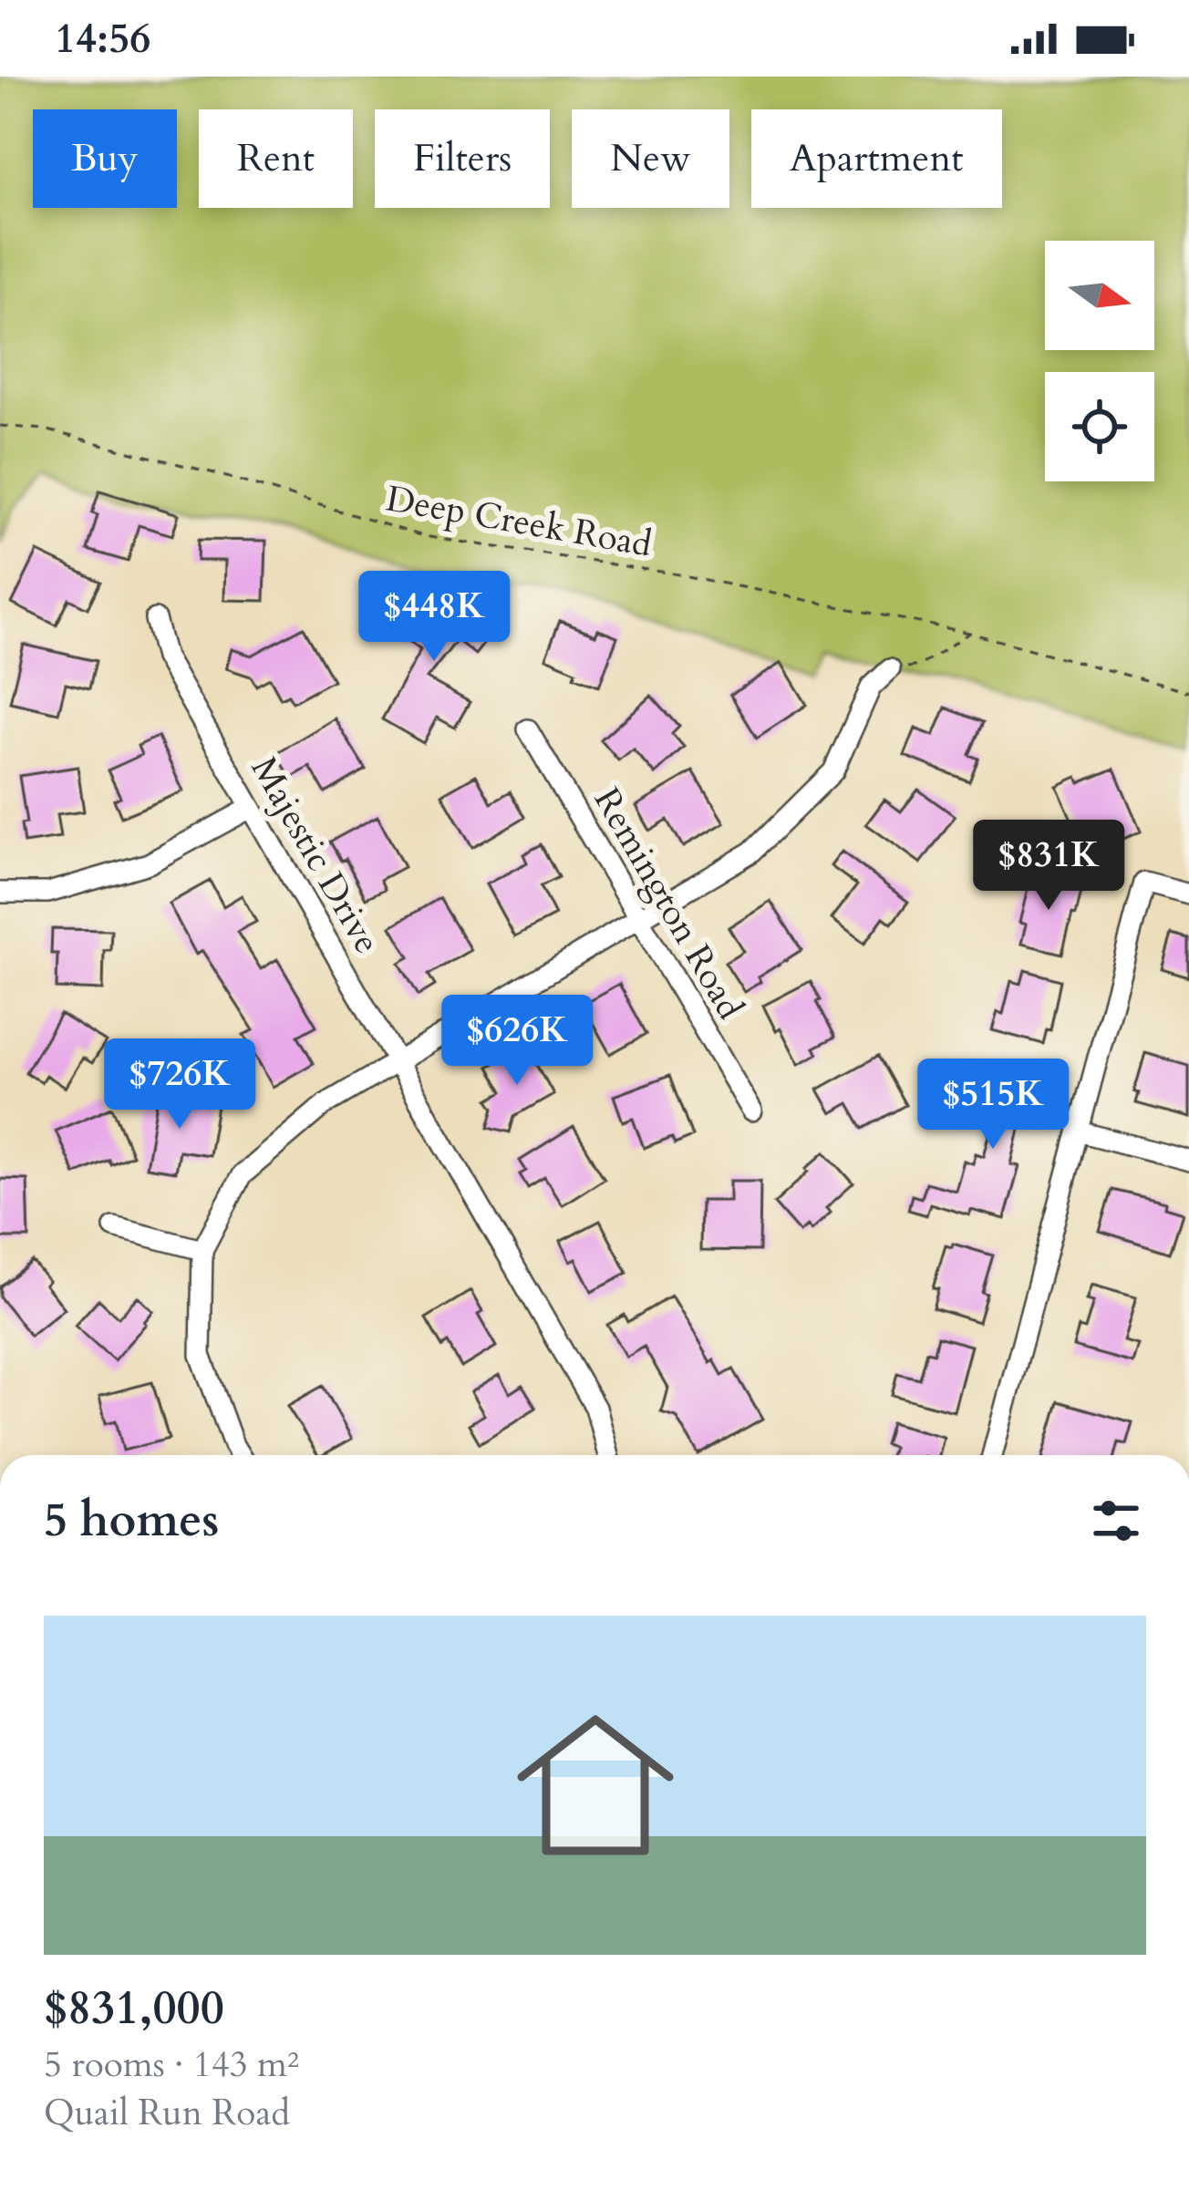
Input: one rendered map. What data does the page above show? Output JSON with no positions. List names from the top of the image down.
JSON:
{
  "streets": {
    "street": ["Majestic Drive", "Remington Road"],
    "path": ["Deep Creek Road"]
  },
  "north": "right",
  "page": {
    "status": "14:56",
    "chip": [
      "Buy",
      "Rent",
      "Filters",
      "New",
      "Apartment"
    ],
    "price": [
      "$448K",
      "$831K",
      "$626K",
      "$726K",
      "$515K"
    ],
    "heading": "5 homes",
    "list": [
      {
        "name": "$831,000",
        "note": "5 rooms · 143 m² · Quail Run Road"
      }
    ]
  }
}
